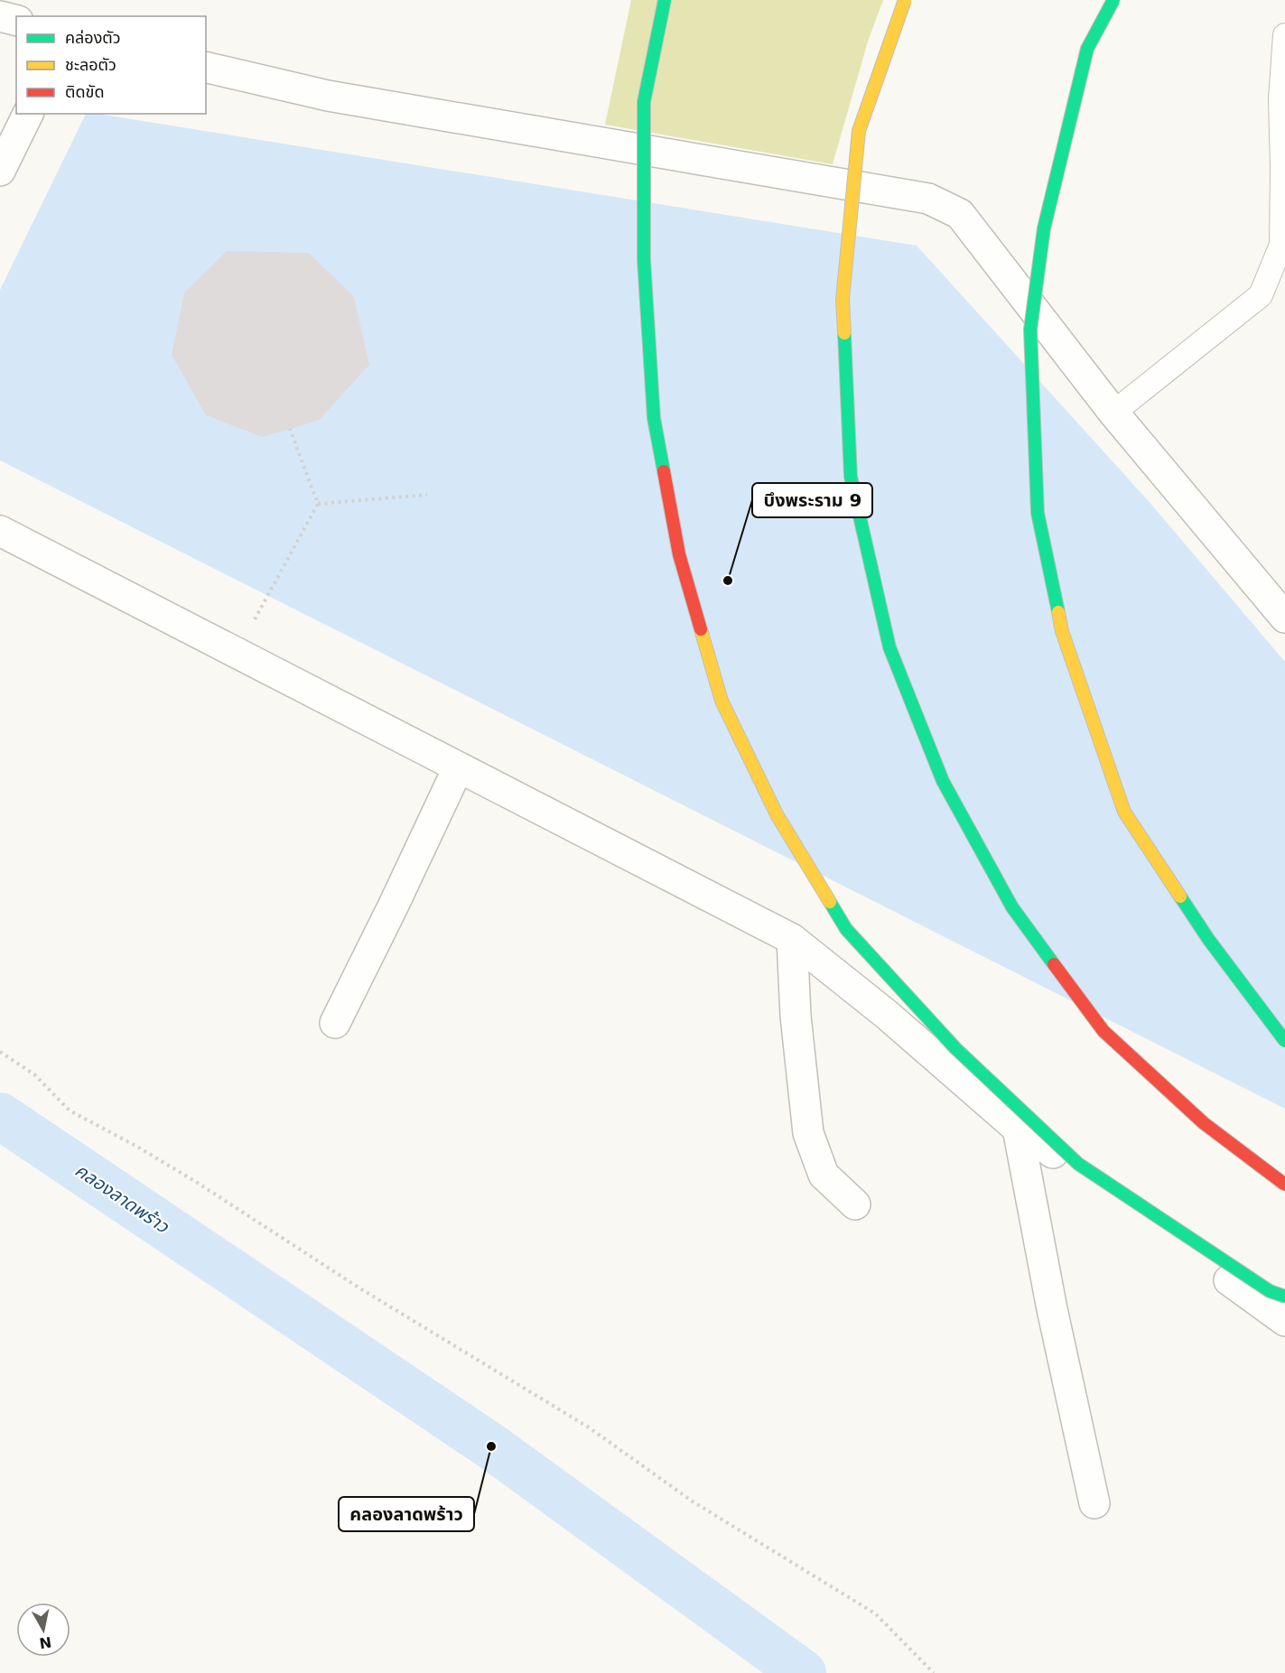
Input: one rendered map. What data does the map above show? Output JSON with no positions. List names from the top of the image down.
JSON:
{
  "water": ["คลองลาดพร้าว"],
  "places": ["บึงพระราม 9", "คลองลาดพร้าว"],
  "legend": ["คล่องตัว", "ชะลอตัว", "ติดขัด"],
  "north": "bottom"
}
